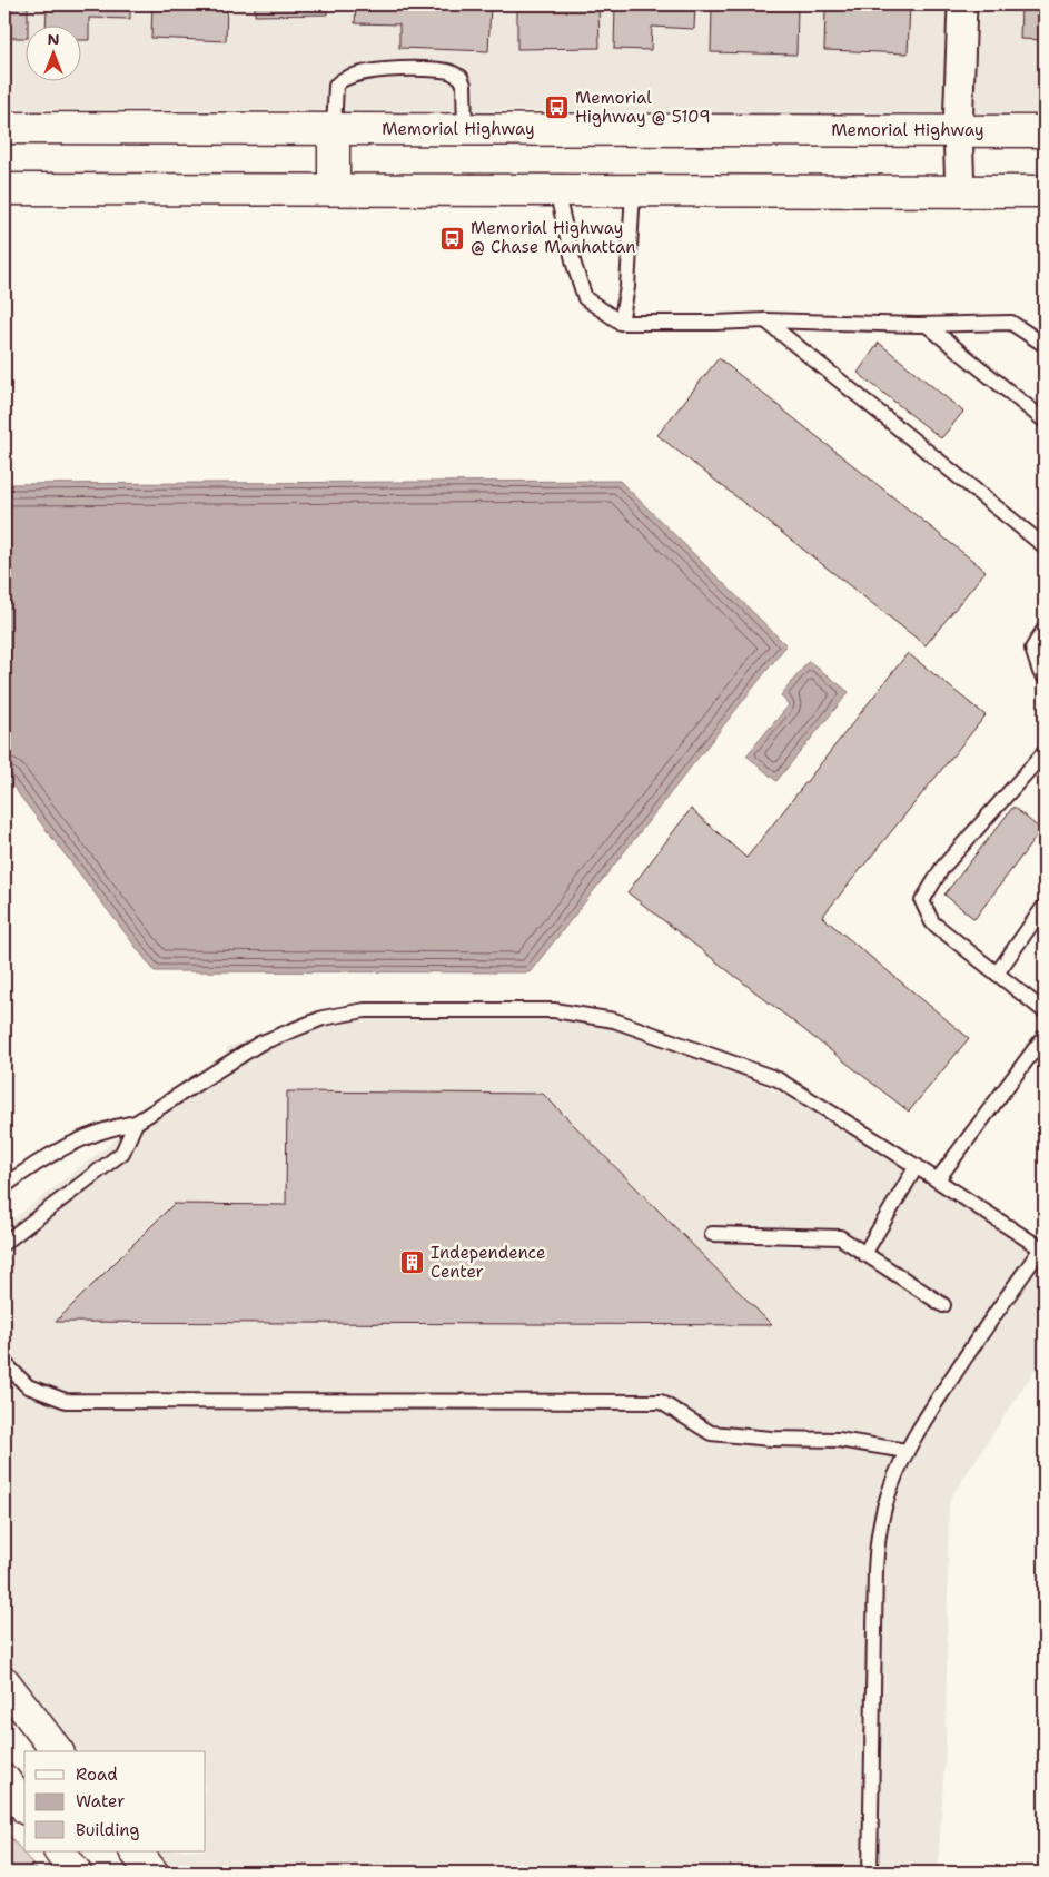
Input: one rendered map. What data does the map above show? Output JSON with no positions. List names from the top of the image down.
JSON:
{
  "streets": {
    "main road": ["Memorial Highway"]
  },
  "places": {
    "bus stop": ["Memorial Highway @ 5109", "Memorial Highway @ Chase Manhattan"],
    "building": ["Independence Center"]
  },
  "legend": ["Road", "Water", "Building"],
  "north": "top"
}
